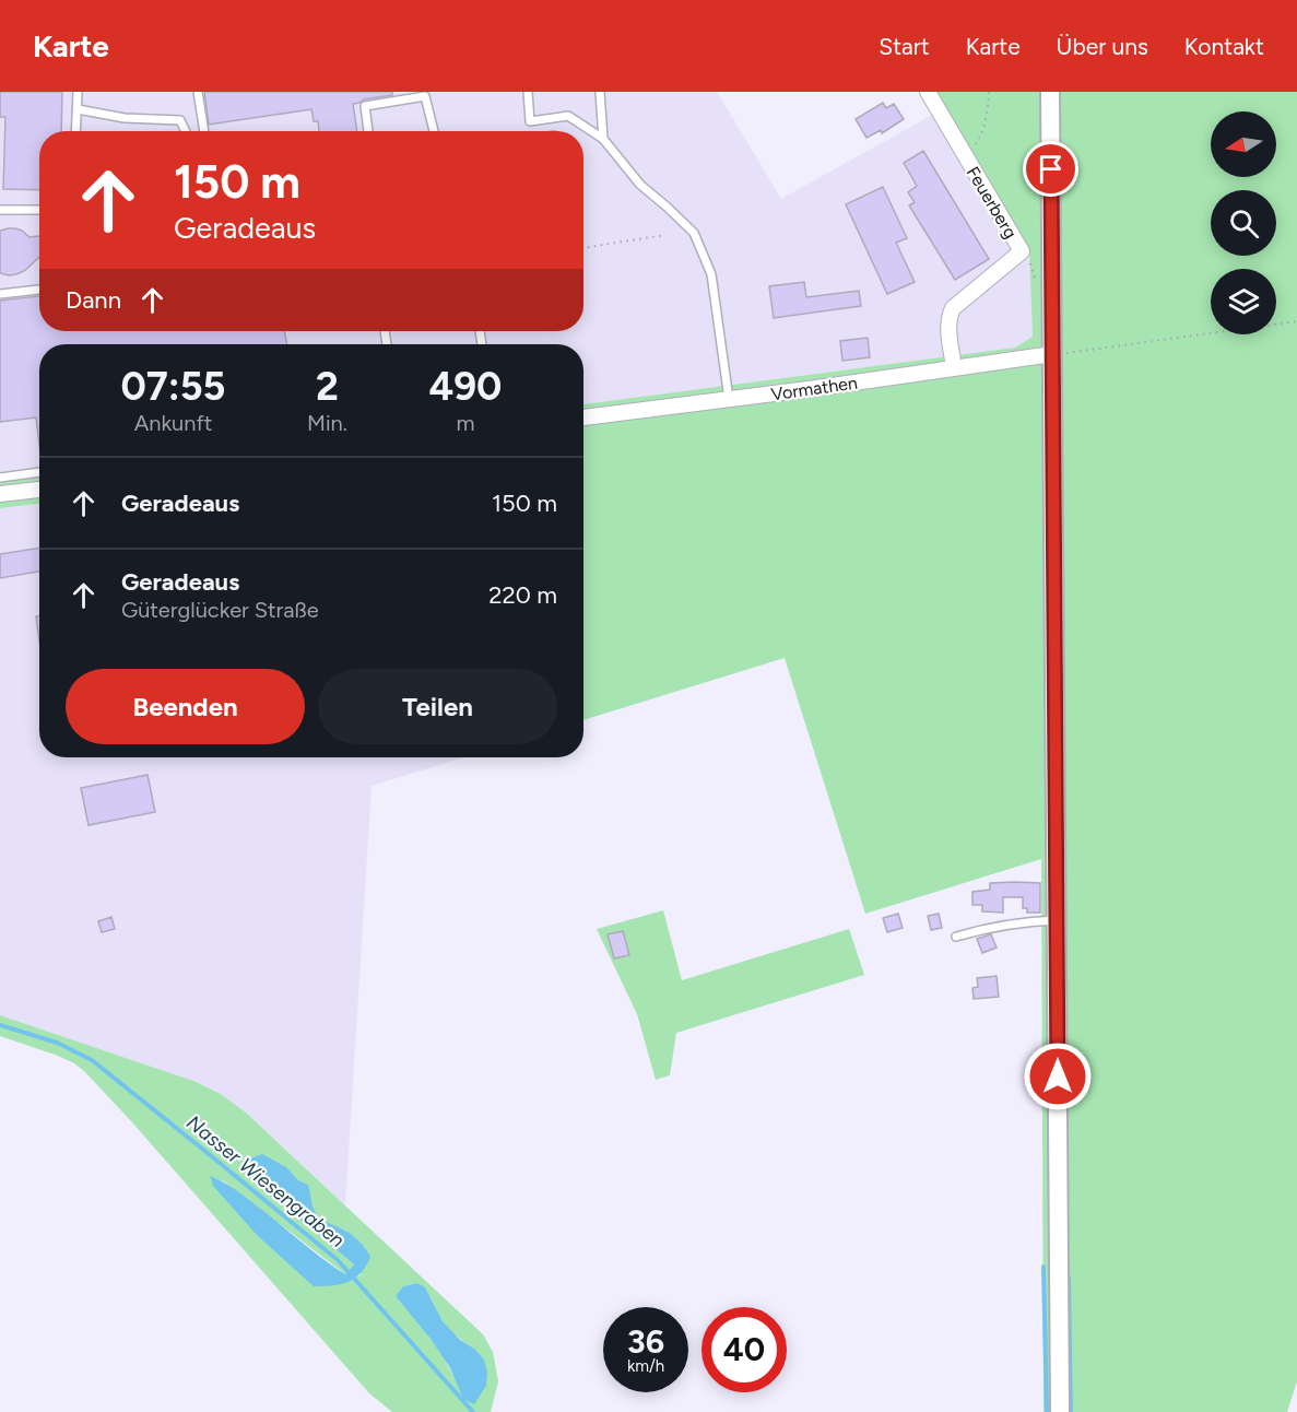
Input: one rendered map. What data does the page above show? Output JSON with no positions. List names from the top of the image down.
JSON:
{
  "streets": {
    "street": ["Feuerberg", "Vormathen"]
  },
  "crossings": [
    ["Feuerberg", "Vormathen"]
  ],
  "water": ["Nasser Wiesengraben"],
  "north": "left",
  "page": {
    "header": "Karte",
    "nav": [
      "Start",
      "Karte",
      "Über uns",
      "Kontakt"
    ],
    "turn": ["150 m", "Geradeaus"],
    "then": "Dann",
    "eta": [
      "07:55",
      "Ankunft",
      "2",
      "Min.",
      "490",
      "m"
    ],
    "list": [
      {
        "name": "Geradeaus",
        "value": "150 m"
      },
      {
        "name": "Geradeaus",
        "note": "Güterglücker Straße",
        "value": "220 m"
      }
    ],
    "buttons": ["Beenden", "Teilen"],
    "speed": "36 km/h",
    "limit": "40"
  }
}
